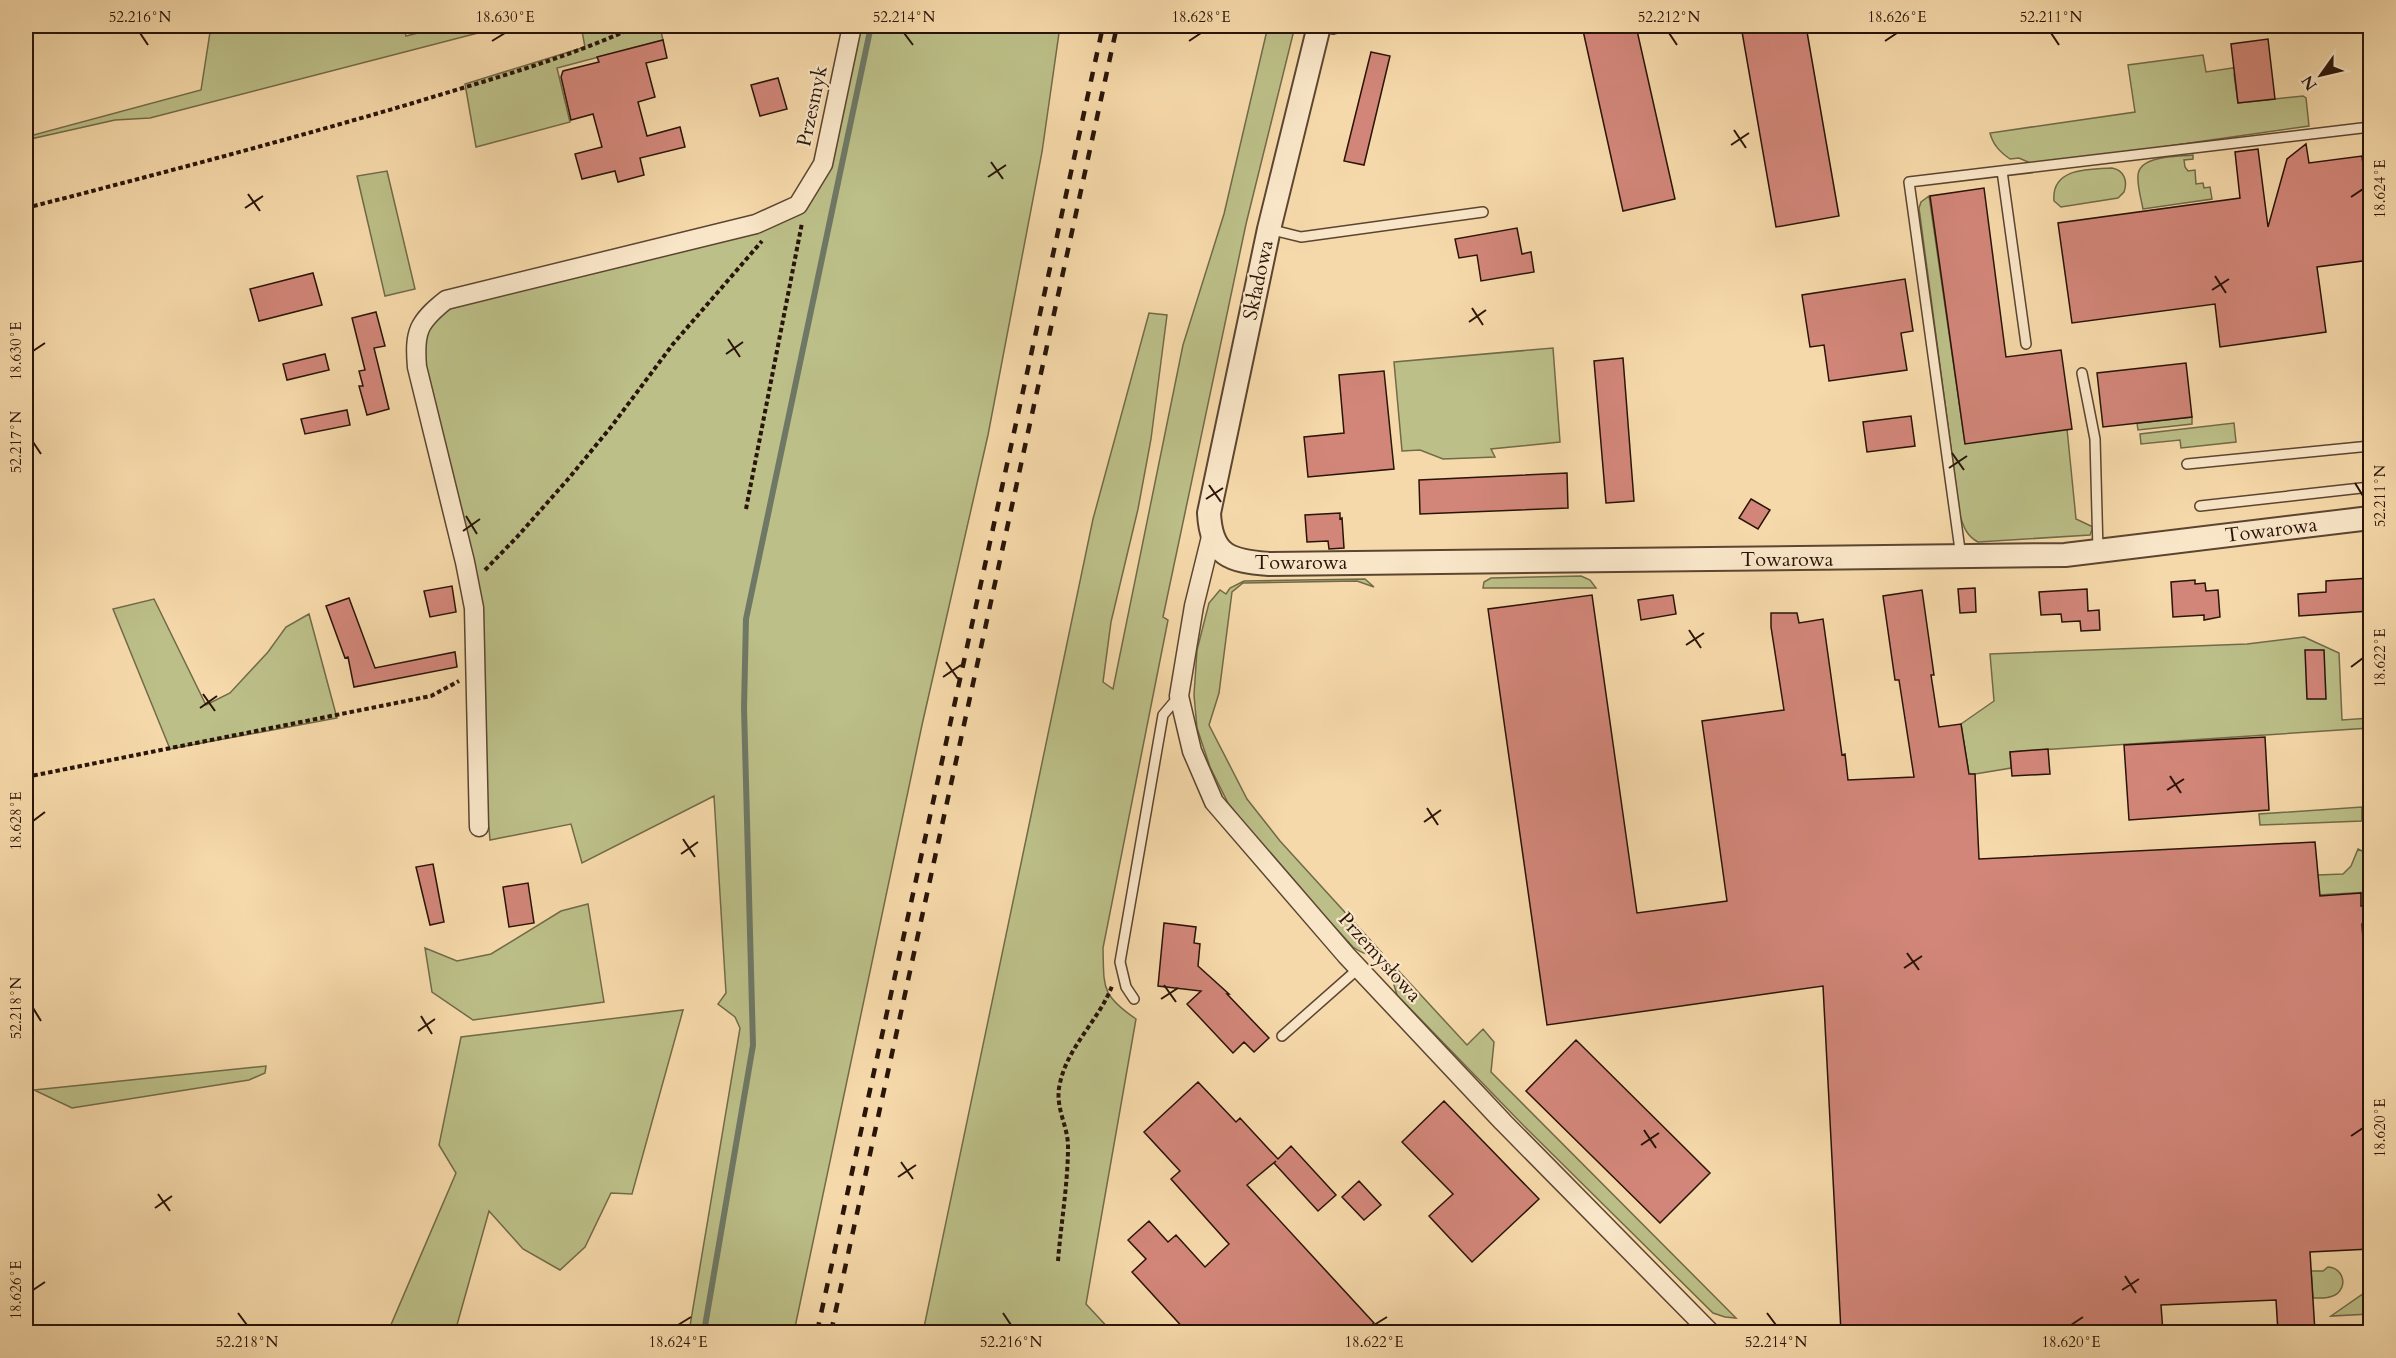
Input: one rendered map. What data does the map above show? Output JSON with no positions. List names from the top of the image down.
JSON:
{
  "streets": {
    "street": [
      "Przesmyk",
      "Składowa",
      "Towarowa",
      "Przemysłowa"
    ]
  },
  "crossings": [
    ["Składowa", "Towarowa"],
    ["Składowa", "Przemysłowa"],
    ["Towarowa", "Przemysłowa"]
  ],
  "north": "bottom left",
  "coordinates": [
    "52.216°N",
    "18.630°E",
    "52.214°N",
    "18.628°E",
    "52.212°N",
    "18.626°E",
    "52.211°N",
    "18.624°E",
    "52.217°N",
    "18.622°E",
    "52.218°N",
    "18.620°E"
  ]
}
